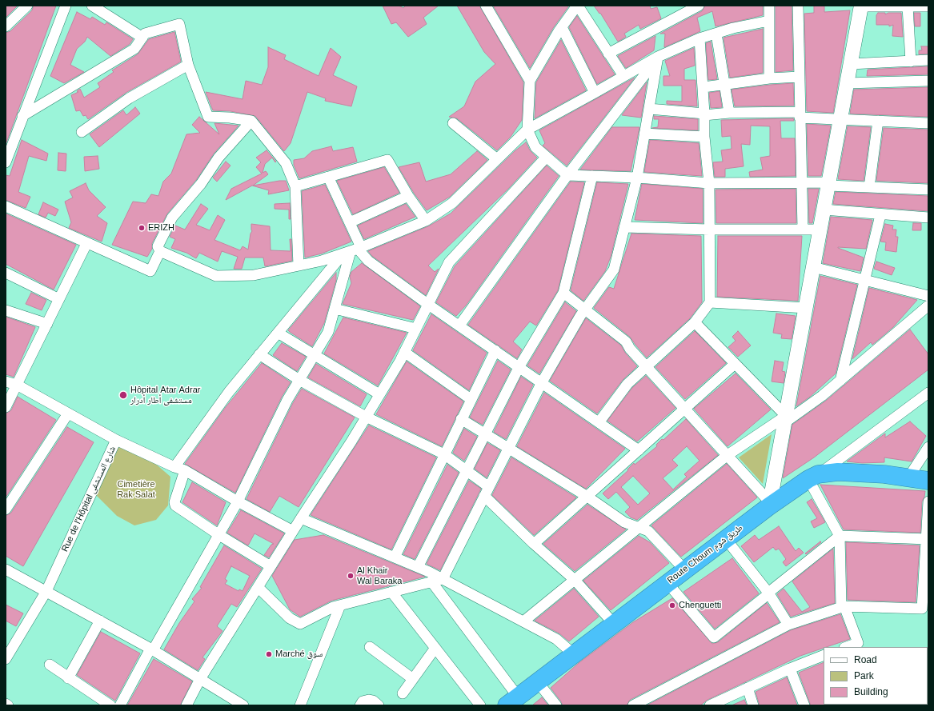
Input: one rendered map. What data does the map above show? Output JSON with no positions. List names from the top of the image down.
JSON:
{
  "streets": {
    "highway": ["Route Choum طريق شوم"],
    "street": ["Rue de l'Hôpital شارع المستشفى"]
  },
  "parks": ["Cimetière Rak Salat"],
  "places": [
    "ERIZH",
    "Hôpital Atar Adrar مستشفى أطار أدرار",
    "Al Khair Wal Baraka",
    "Chenguetti",
    "Marché سوق"
  ],
  "legend": ["Road", "Park", "Building"]
}
